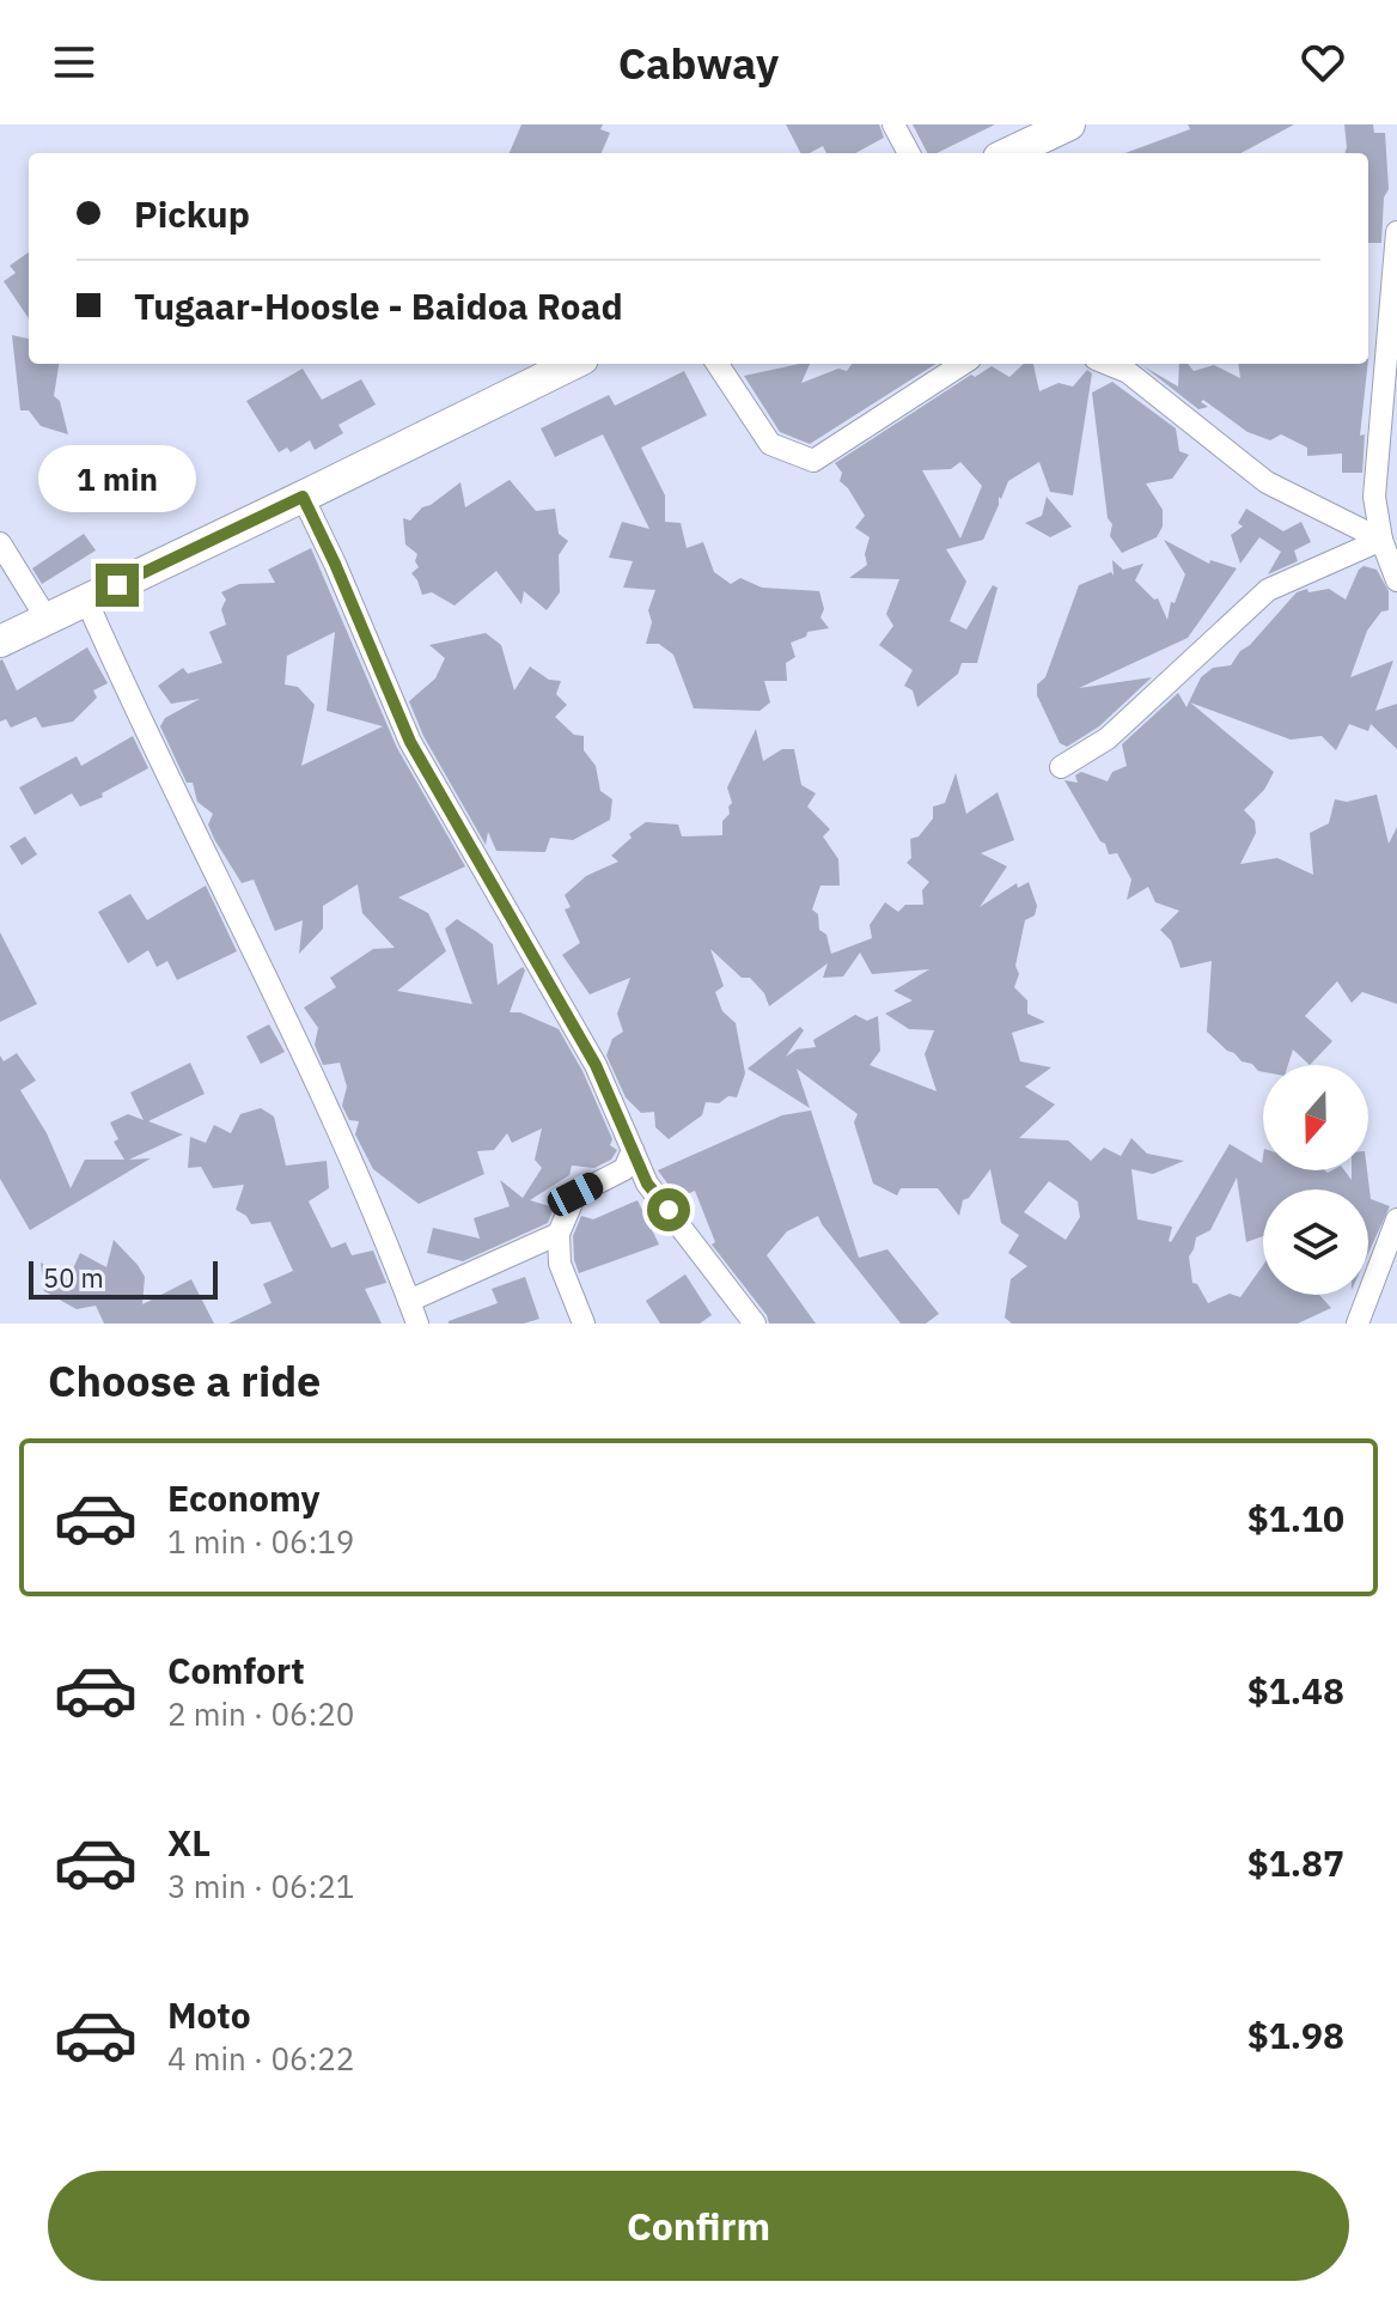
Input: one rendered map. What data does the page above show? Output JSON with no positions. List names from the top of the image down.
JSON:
{
  "scale_bar": "50 m",
  "north": "bottom",
  "page": {
    "header": "Cabway",
    "banner": ["Pickup", "Tugaar-Hoosle - Baidoa Road"],
    "bubble": "1 min",
    "scale": "50 m",
    "heading": "Choose a ride",
    "list": [
      {
        "name": "Economy",
        "note": "1 min · 06:19",
        "value": "$1.10"
      },
      {
        "name": "Comfort",
        "note": "2 min · 06:20",
        "value": "$1.48"
      },
      {
        "name": "XL",
        "note": "3 min · 06:21",
        "value": "$1.87"
      },
      {
        "name": "Moto",
        "note": "4 min · 06:22",
        "value": "$1.98"
      }
    ],
    "buttons": "Confirm"
  }
}
